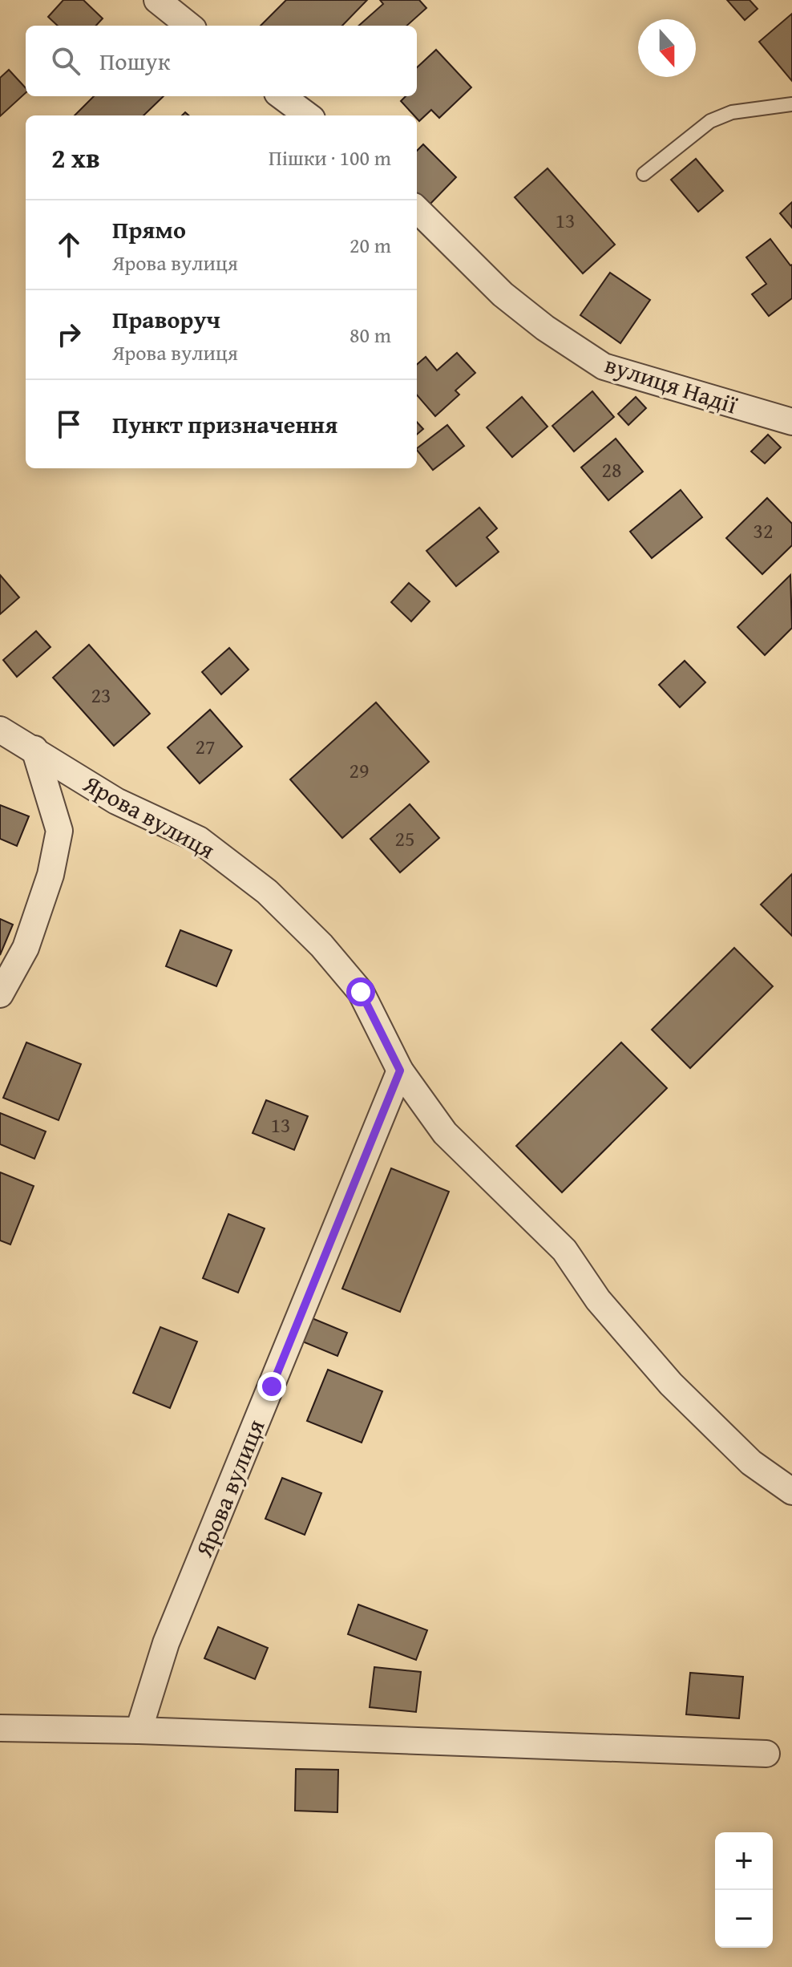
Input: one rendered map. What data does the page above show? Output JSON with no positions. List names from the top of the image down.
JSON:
{
  "streets": {
    "street": ["вулиця Надії", "Ярова вулиця"]
  },
  "house_numbers": [
    "13",
    "28",
    "32",
    "23",
    "27",
    "29",
    "25",
    "13"
  ],
  "north": "bottom",
  "page": {
    "search": "Пошук",
    "heading": ["2 хв", "Пішки · 100 m"],
    "list": [
      ["Прямо", "Ярова вулиця", "20 m"],
      ["Праворуч", "Ярова вулиця", "80 m"],
      "Пункт призначення"
    ],
    "map_buttons": ["+", "−"]
  }
}
